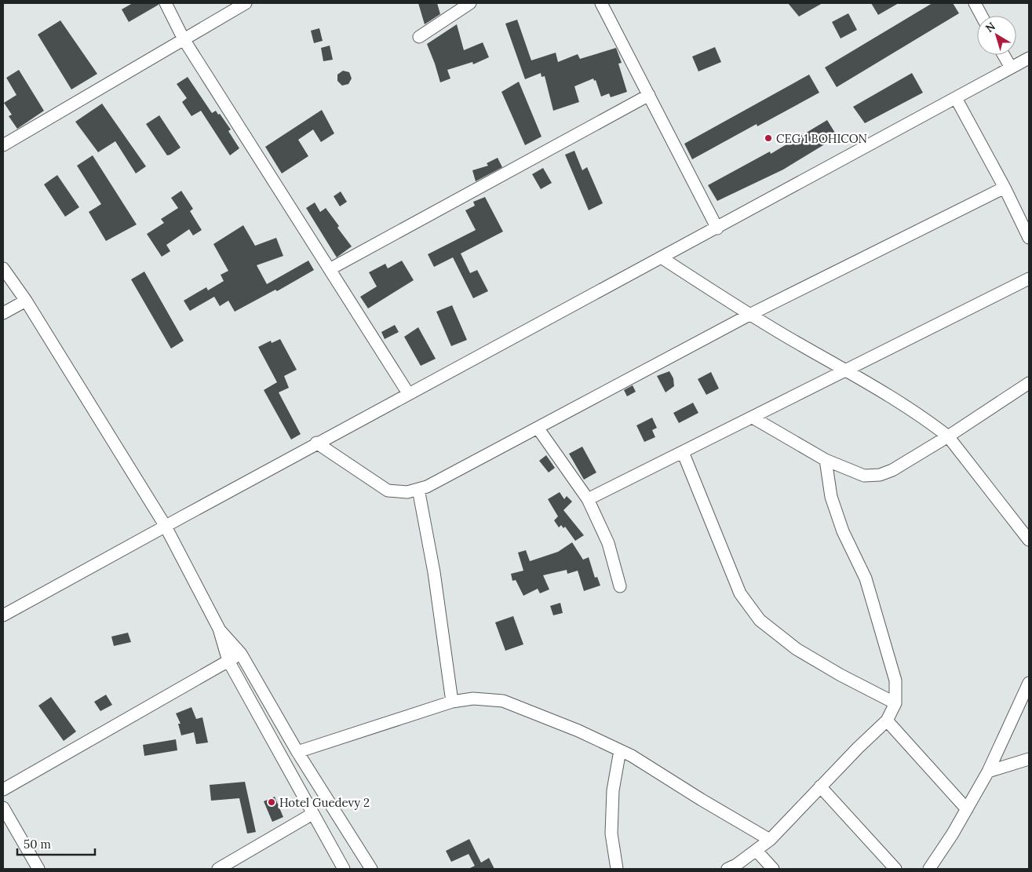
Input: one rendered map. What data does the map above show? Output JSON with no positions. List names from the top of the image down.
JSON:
{
  "places": ["CEG 1 BOHICON", "Hotel Guedevy 2"],
  "scale_bar": "50 m",
  "north": "top left"
}
